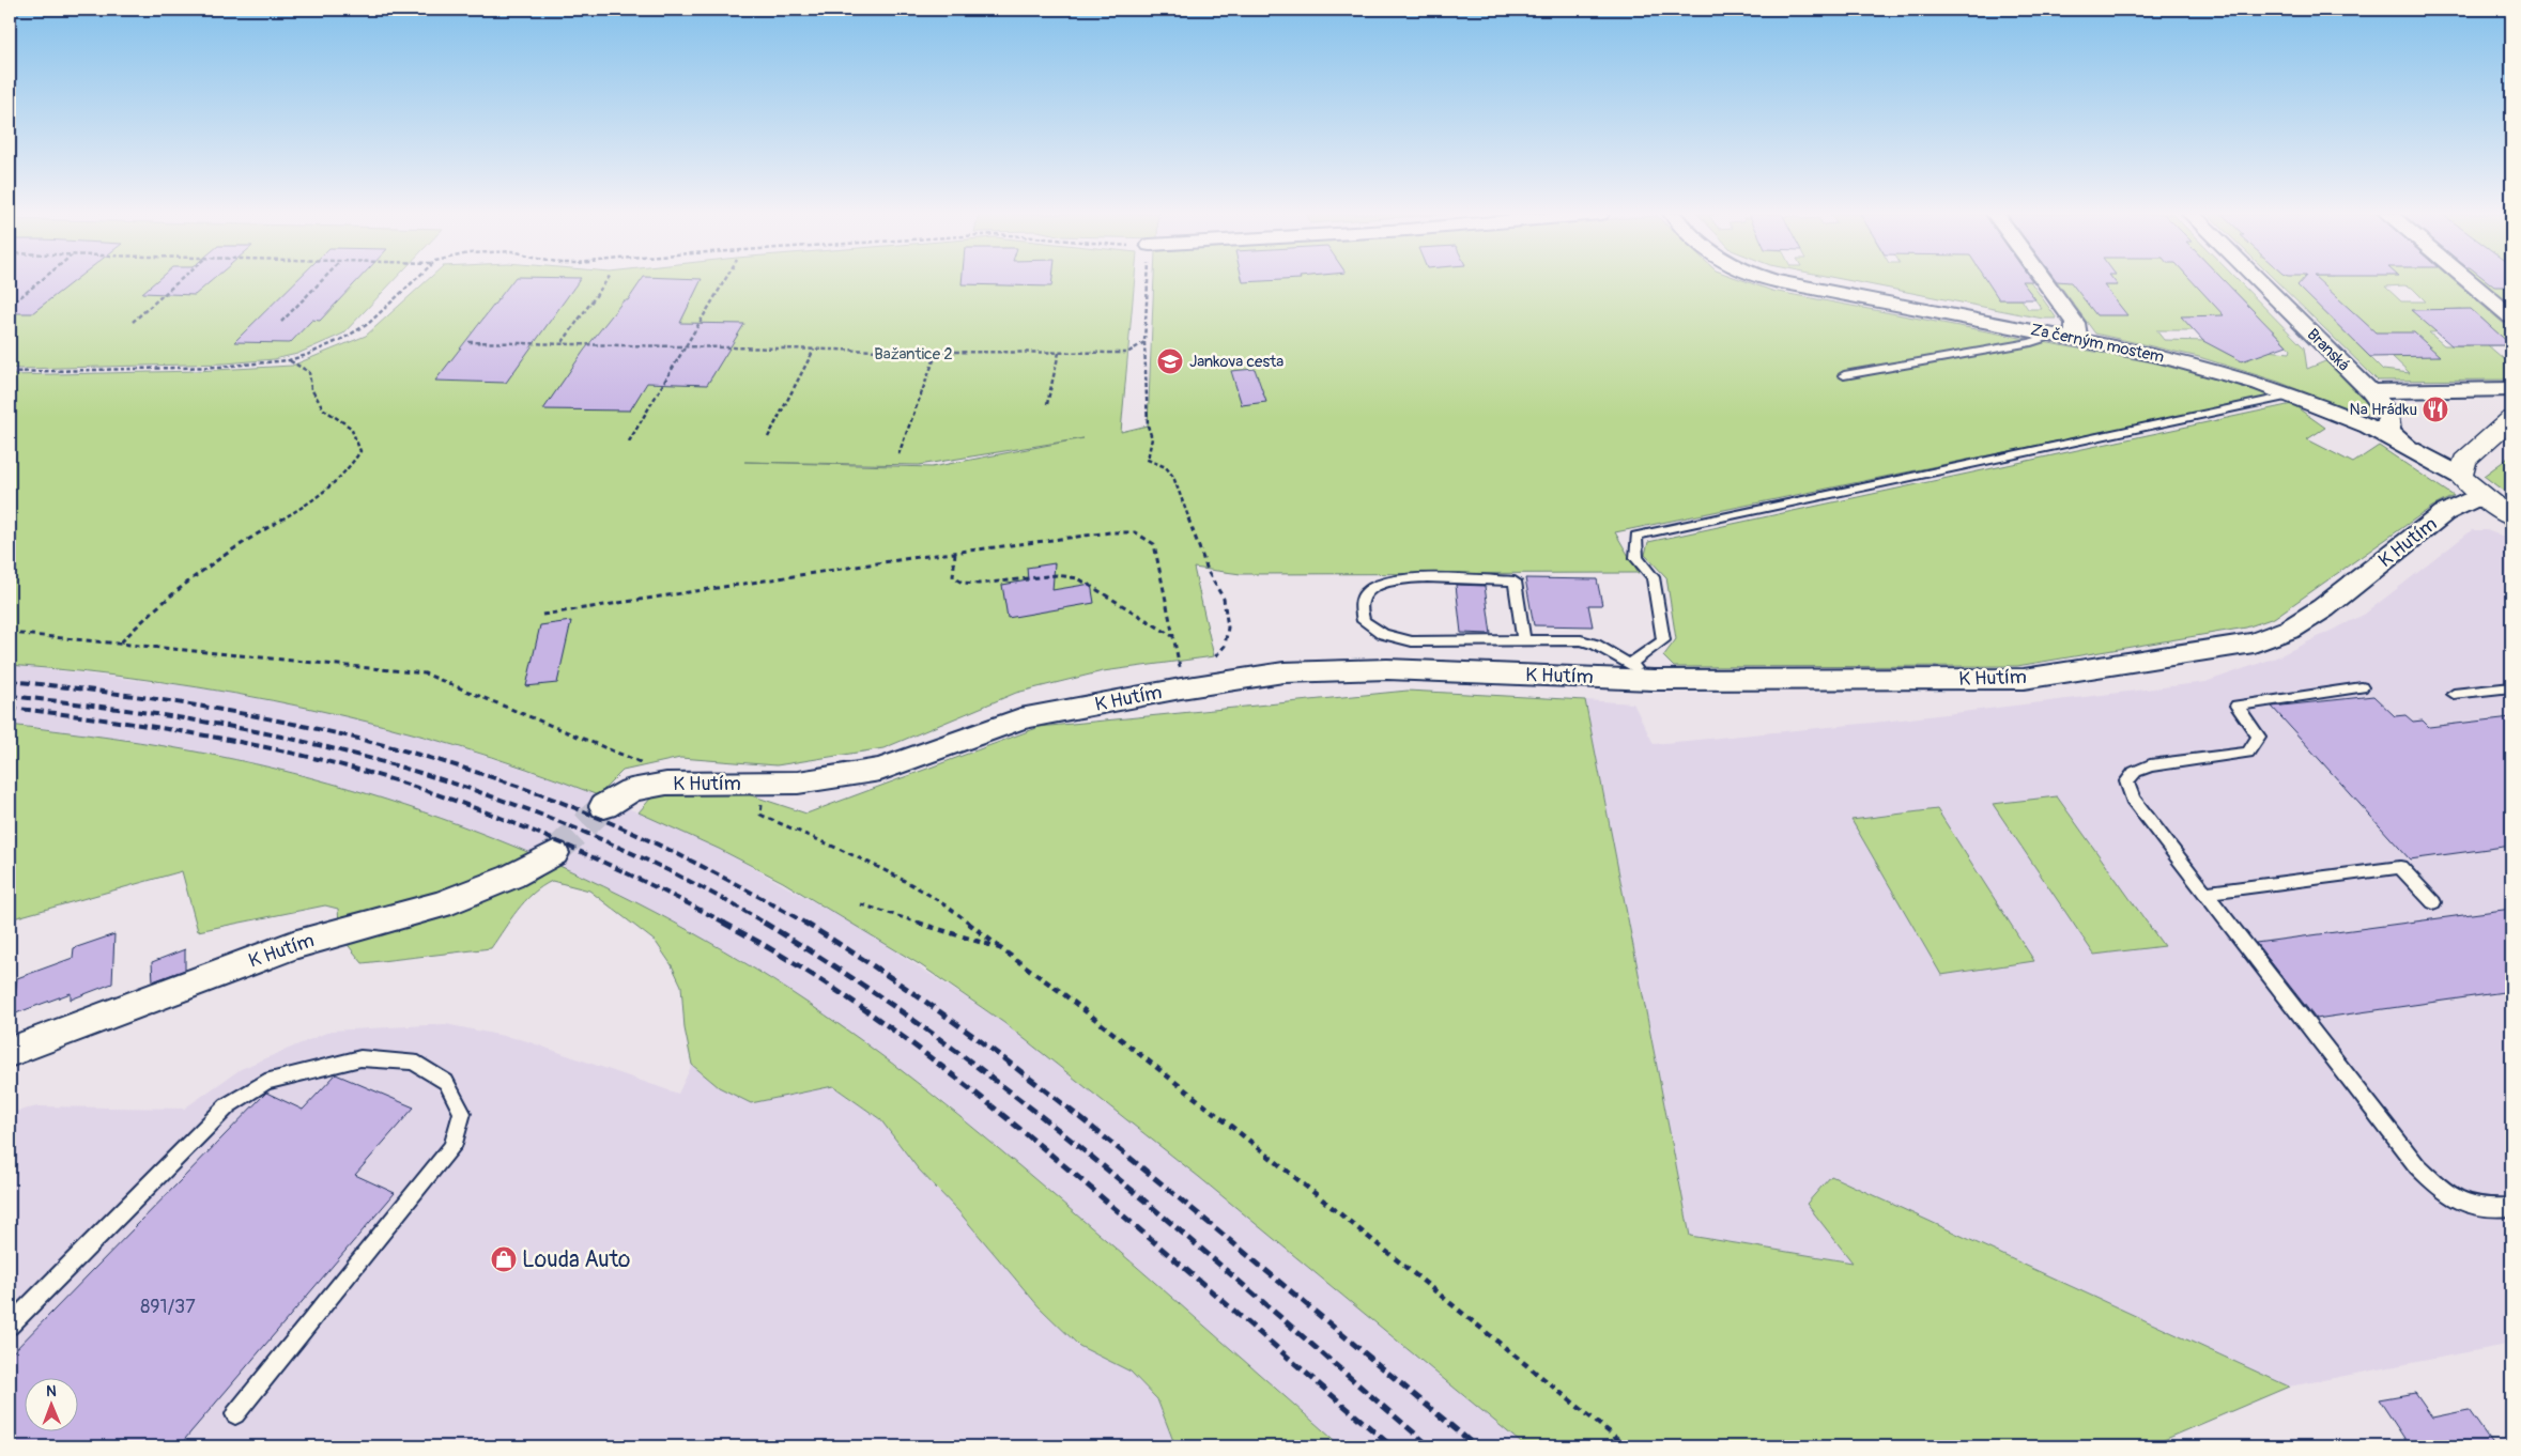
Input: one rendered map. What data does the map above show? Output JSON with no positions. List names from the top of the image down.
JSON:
{
  "streets": {
    "street": ["Za černým mostem", "Branská", "K Hutím"]
  },
  "crossings": [
    ["Za černým mostem", "Branská"],
    ["Za černým mostem", "K Hutím"]
  ],
  "parks": ["Bažantice 2"],
  "places": {
    "school or university": ["Jankova cesta"],
    "restaurant": ["Na Hrádku"],
    "shop": ["Louda Auto"]
  },
  "house_numbers": ["891/37"],
  "north": "top"
}
